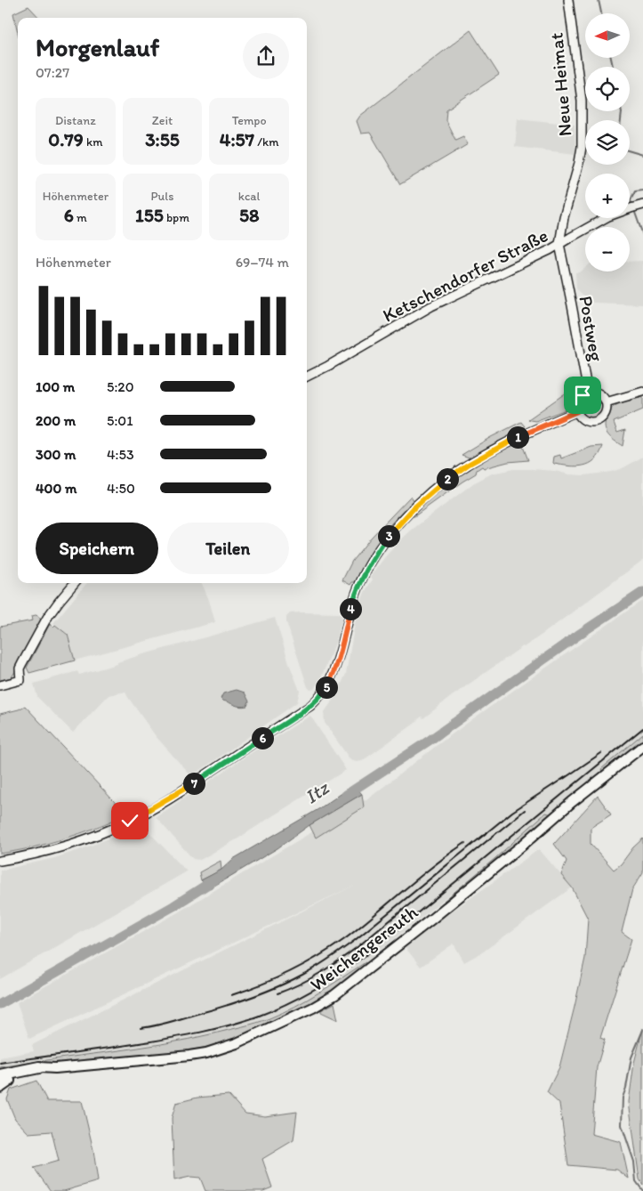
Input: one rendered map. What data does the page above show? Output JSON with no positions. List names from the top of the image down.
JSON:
{
  "streets": {
    "highway": ["Weichengereuth"],
    "street": ["Neue Heimat", "Ketschendorfer Straße", "Postweg"]
  },
  "crossings": [
    ["Neue Heimat", "Ketschendorfer Straße"],
    ["Neue Heimat", "Postweg"],
    ["Ketschendorfer Straße", "Postweg"]
  ],
  "water": ["Itz"],
  "north": "left",
  "page": {
    "map_buttons": ["+", "−"],
    "heading": ["Morgenlauf", "07:27"],
    "stats": [
      ["Distanz", "0.79 km"],
      ["Zeit", "3:55"],
      ["Tempo", "4:57 /km"],
      ["Höhenmeter", "6 m"],
      ["Puls", "155 bpm"],
      ["kcal", "58"]
    ],
    "chart": ["Höhenmeter", "69–74 m"],
    "list": [
      {
        "name": "100 m",
        "note": "5:20"
      },
      {
        "name": "200 m",
        "note": "5:01"
      },
      {
        "name": "300 m",
        "note": "4:53"
      },
      {
        "name": "400 m",
        "note": "4:50"
      }
    ],
    "pins": [
      "1",
      "2",
      "3",
      "4",
      "5",
      "6",
      "7"
    ],
    "buttons": ["Speichern", "Teilen"]
  }
}
